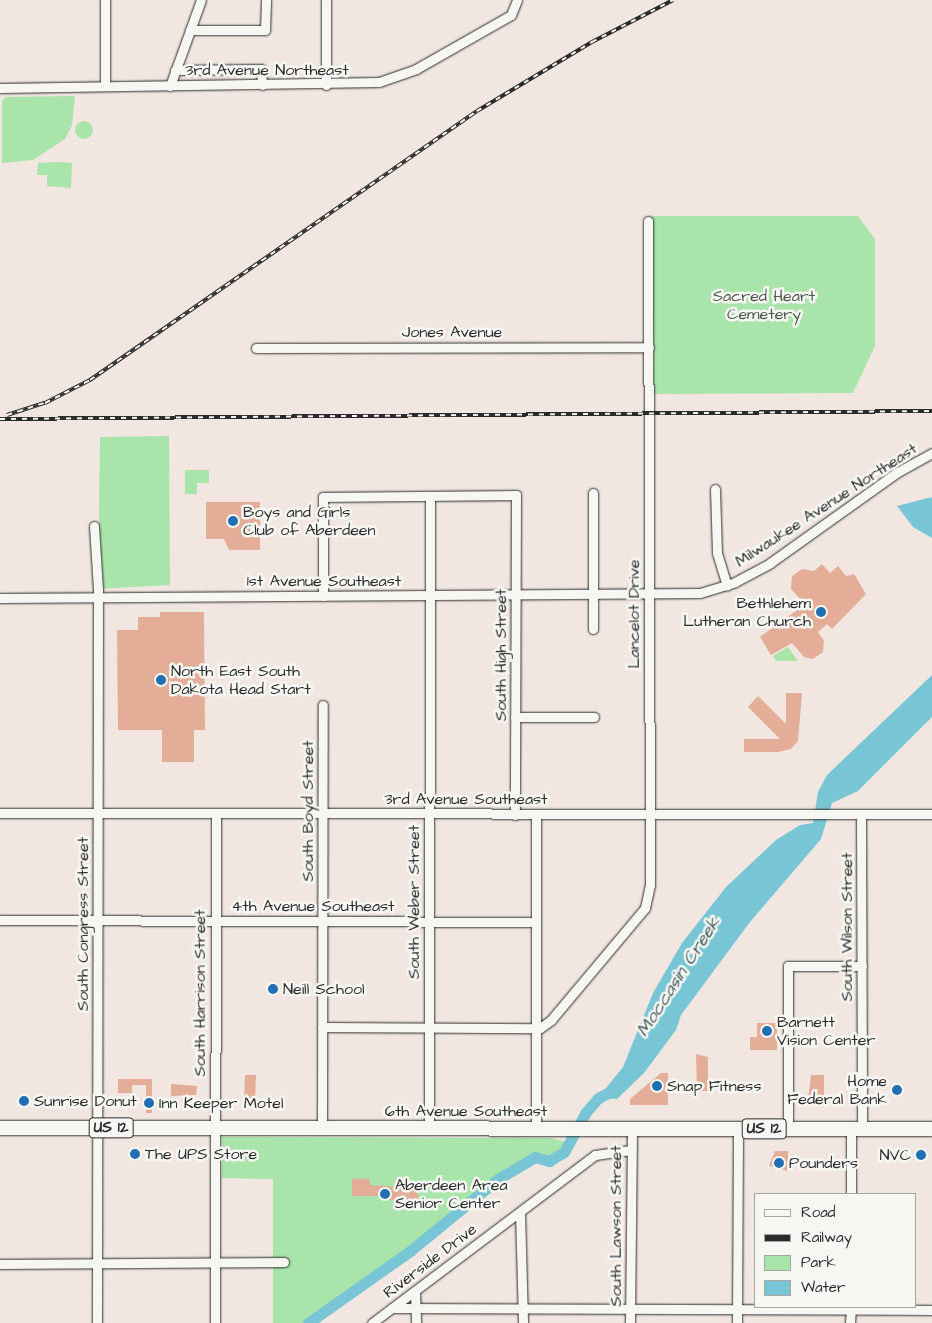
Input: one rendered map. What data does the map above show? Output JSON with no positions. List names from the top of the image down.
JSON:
{
  "streets": {
    "highway": ["6th Avenue Southeast", "US 12"],
    "street": [
      "3rd Avenue Northeast",
      "Jones Avenue",
      "Milwaukee Avenue Northeast",
      "1st Avenue Southeast",
      "Lancelot Drive",
      "South High Street",
      "3rd Avenue Southeast",
      "South Boyd Street",
      "South Weber Street",
      "4th Avenue Southeast",
      "South Congress Street",
      "South Wilson Street",
      "South Harrison Street",
      "South Lawson Street",
      "Riverside Drive"
    ]
  },
  "crossings": [
    ["Jones Avenue", "Lancelot Drive"],
    ["Milwaukee Avenue Northeast", "1st Avenue Southeast"],
    ["Milwaukee Avenue Northeast", "Lancelot Drive"],
    ["1st Avenue Southeast", "Lancelot Drive"],
    ["1st Avenue Southeast", "South High Street"],
    ["1st Avenue Southeast", "South Weber Street"],
    ["1st Avenue Southeast", "South Congress Street"],
    ["Lancelot Drive", "3rd Avenue Southeast"],
    ["South High Street", "3rd Avenue Southeast"],
    ["South High Street", "South Weber Street"],
    ["3rd Avenue Southeast", "South Boyd Street"],
    ["3rd Avenue Southeast", "South Weber Street"],
    ["3rd Avenue Southeast", "South Congress Street"],
    ["3rd Avenue Southeast", "South Wilson Street"],
    ["3rd Avenue Southeast", "South Harrison Street"],
    ["South Boyd Street", "4th Avenue Southeast"],
    ["South Boyd Street", "6th Avenue Southeast"],
    ["South Weber Street", "4th Avenue Southeast"],
    ["South Weber Street", "6th Avenue Southeast"],
    ["4th Avenue Southeast", "South Congress Street"],
    ["4th Avenue Southeast", "South Harrison Street"],
    ["South Congress Street", "6th Avenue Southeast"],
    ["South Wilson Street", "6th Avenue Southeast"],
    ["South Harrison Street", "6th Avenue Southeast"],
    ["6th Avenue Southeast", "South Lawson Street"],
    ["South Lawson Street", "Riverside Drive"]
  ],
  "water": ["Moccasin Creek"],
  "parks": ["Sacred Heart Cemetery"],
  "places": [
    "Boys and Girls Club of Aberdeen",
    "Bethlehem Lutheran Church",
    "North East South Dakota Head Start",
    "Neill School",
    "Barnett Vision Center",
    "Snap Fitness",
    "Home Federal Bank",
    "Sunrise Donut",
    "Inn Keeper Motel",
    "The UPS Store",
    "NVC",
    "Pounders",
    "Aberdeen Area Senior Center"
  ],
  "legend": [
    "Road",
    "Railway",
    "Park",
    "Water"
  ]
}
